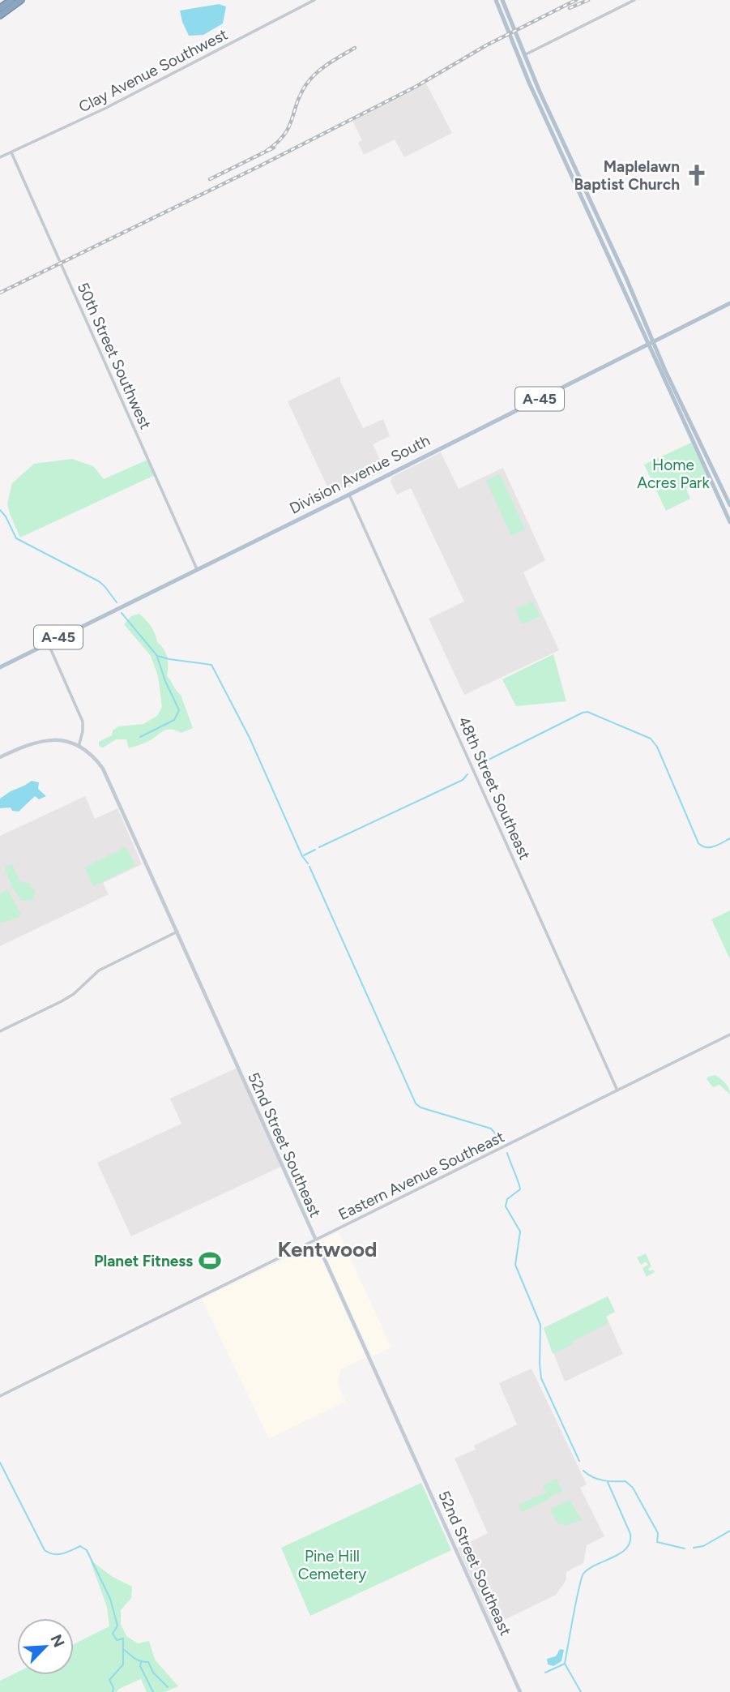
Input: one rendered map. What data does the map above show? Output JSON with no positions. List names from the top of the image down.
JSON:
{
  "streets": {
    "main road": ["A-45", "Division Avenue South", "52nd Street Southeast"],
    "street": [
      "Clay Avenue Southwest",
      "50th Street Southwest",
      "48th Street Southeast",
      "Eastern Avenue Southeast"
    ]
  },
  "crossings": [
    ["Clay Avenue Southwest", "50th Street Southwest"],
    ["50th Street Southwest", "Division Avenue South"],
    ["Division Avenue South", "48th Street Southeast"],
    ["48th Street Southeast", "Eastern Avenue Southeast"],
    ["52nd Street Southeast", "Eastern Avenue Southeast"]
  ],
  "districts": ["Kentwood"],
  "parks": ["Home Acres Park", "Pine Hill Cemetery"],
  "places": {
    "church": ["Maplelawn Baptist Church"],
    "sports": ["Planet Fitness"]
  },
  "north": "top right"
}
